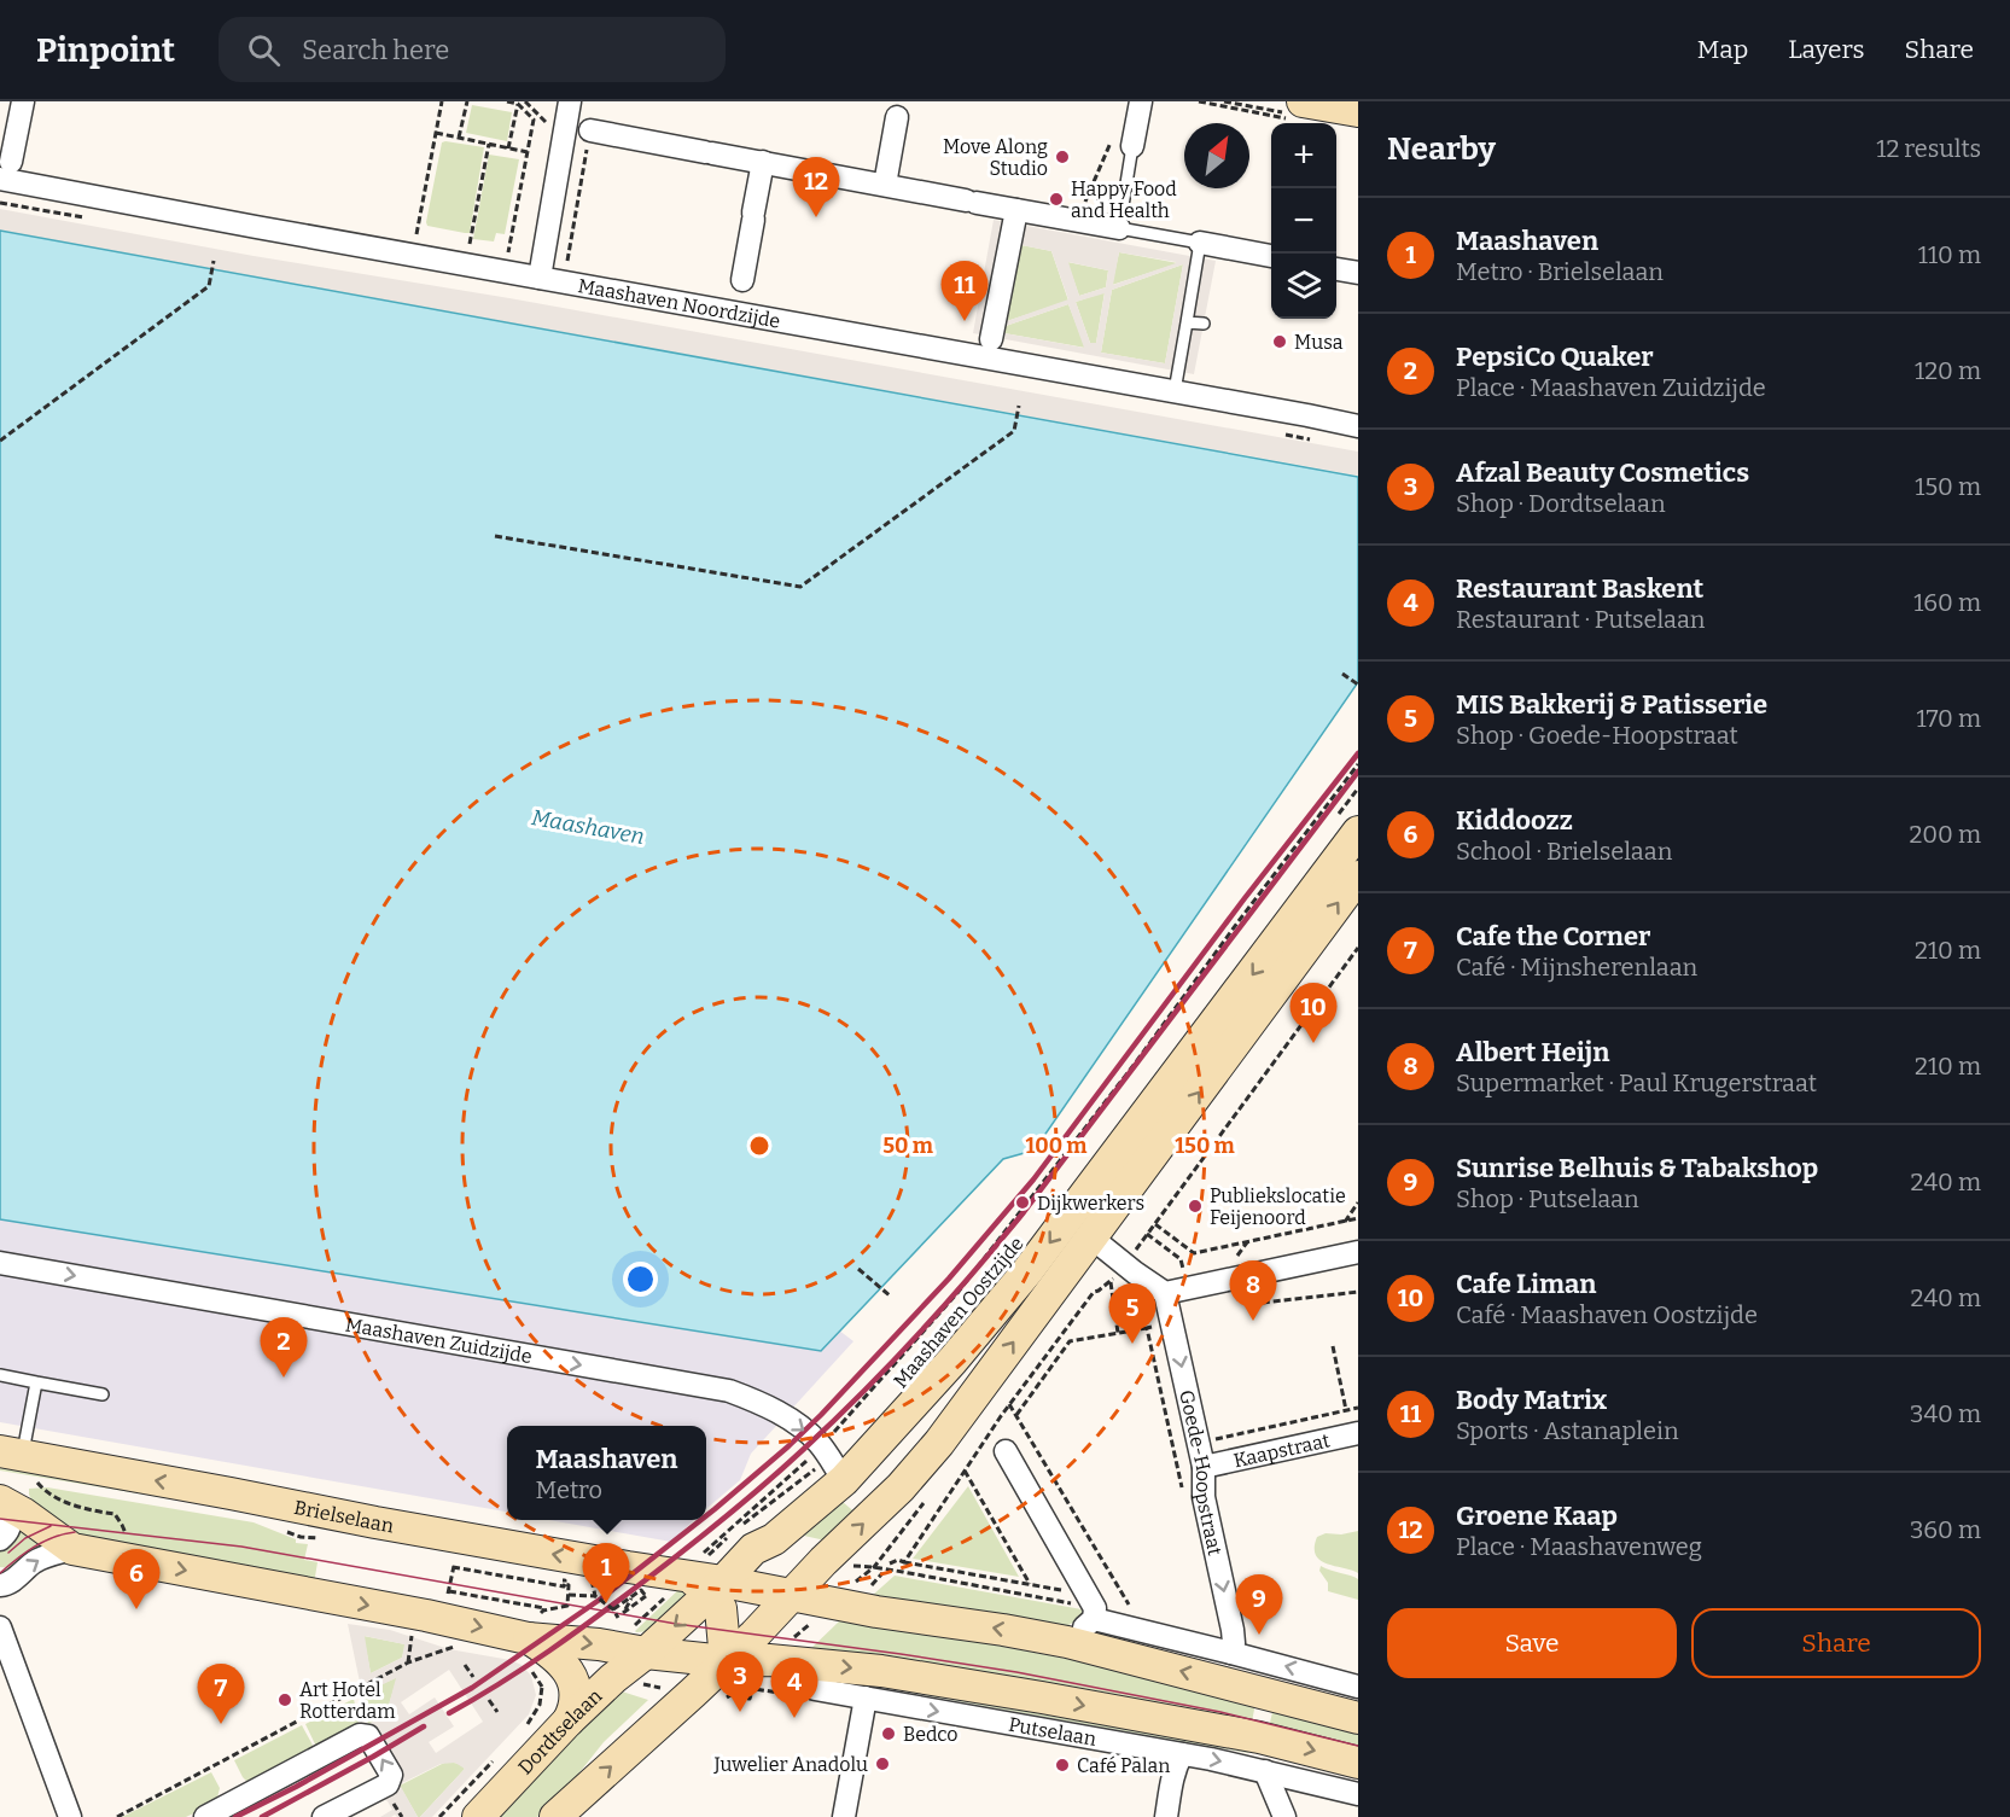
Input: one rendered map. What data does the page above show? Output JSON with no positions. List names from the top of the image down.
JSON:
{
  "streets": {
    "main road": [
      "Maashaven Oostzijde",
      "Brielselaan",
      "Putselaan",
      "Dordtselaan"
    ],
    "street": [
      "Maashaven Noordzijde",
      "Maashaven Zuidzijde",
      "Kaapstraat",
      "Goede-Hoopstraat"
    ]
  },
  "crossings": [
    ["Maashaven Oostzijde", "Maashaven Zuidzijde"],
    ["Maashaven Oostzijde", "Brielselaan"],
    ["Maashaven Oostzijde", "Dordtselaan"],
    ["Kaapstraat", "Goede-Hoopstraat"],
    ["Brielselaan", "Dordtselaan"]
  ],
  "one_way": ["Maashaven Zuidzijde"],
  "water": ["Maashaven"],
  "places": [
    "Move Along Studio",
    "Happy Food and Health",
    "Musa",
    "Dijkwerkers",
    "Publiekslocatie Feijenoord",
    "Art Hotel Rotterdam",
    "Bedco",
    "Juwelier Anadolu",
    "Café Palan"
  ],
  "north": "top right",
  "page": {
    "header": "Pinpoint",
    "search": "Search here",
    "nav": ["Map", "Layers", "Share"],
    "heading": ["Nearby", "12 results"],
    "map_buttons": ["+", "−"],
    "pins": [
      "12",
      "11",
      "10",
      "8",
      "5",
      "2",
      "1",
      "6",
      "9",
      "3",
      "4",
      "7"
    ],
    "list": [
      {
        "mark": "1",
        "name": "Maashaven",
        "note": "Metro · Brielselaan",
        "value": "110 m"
      },
      {
        "mark": "2",
        "name": "PepsiCo Quaker",
        "note": "Place · Maashaven Zuidzijde",
        "value": "120 m"
      },
      {
        "mark": "3",
        "name": "Afzal Beauty Cosmetics",
        "note": "Shop · Dordtselaan",
        "value": "150 m"
      },
      {
        "mark": "4",
        "name": "Restaurant Baskent",
        "note": "Restaurant · Putselaan",
        "value": "160 m"
      },
      {
        "mark": "5",
        "name": "MIS Bakkerij & Patisserie",
        "note": "Shop · Goede-Hoopstraat",
        "value": "170 m"
      },
      {
        "mark": "6",
        "name": "Kiddoozz",
        "note": "School · Brielselaan",
        "value": "200 m"
      },
      {
        "mark": "7",
        "name": "Cafe the Corner",
        "note": "Café · Mijnsherenlaan",
        "value": "210 m"
      },
      {
        "mark": "8",
        "name": "Albert Heijn",
        "note": "Supermarket · Paul Krugerstraat",
        "value": "210 m"
      },
      {
        "mark": "9",
        "name": "Sunrise Belhuis & Tabakshop",
        "note": "Shop · Putselaan",
        "value": "240 m"
      },
      {
        "mark": "10",
        "name": "Cafe Liman",
        "note": "Café · Maashaven Oostzijde",
        "value": "240 m"
      },
      {
        "mark": "11",
        "name": "Body Matrix",
        "note": "Sports · Astanaplein",
        "value": "340 m"
      },
      {
        "mark": "12",
        "name": "Groene Kaap",
        "note": "Place · Maashavenweg",
        "value": "360 m"
      }
    ],
    "popup": ["Maashaven", "Metro"],
    "buttons": ["Save", "Share"]
  },
  "rings": ["50 m", "100 m", "150 m"]
}
